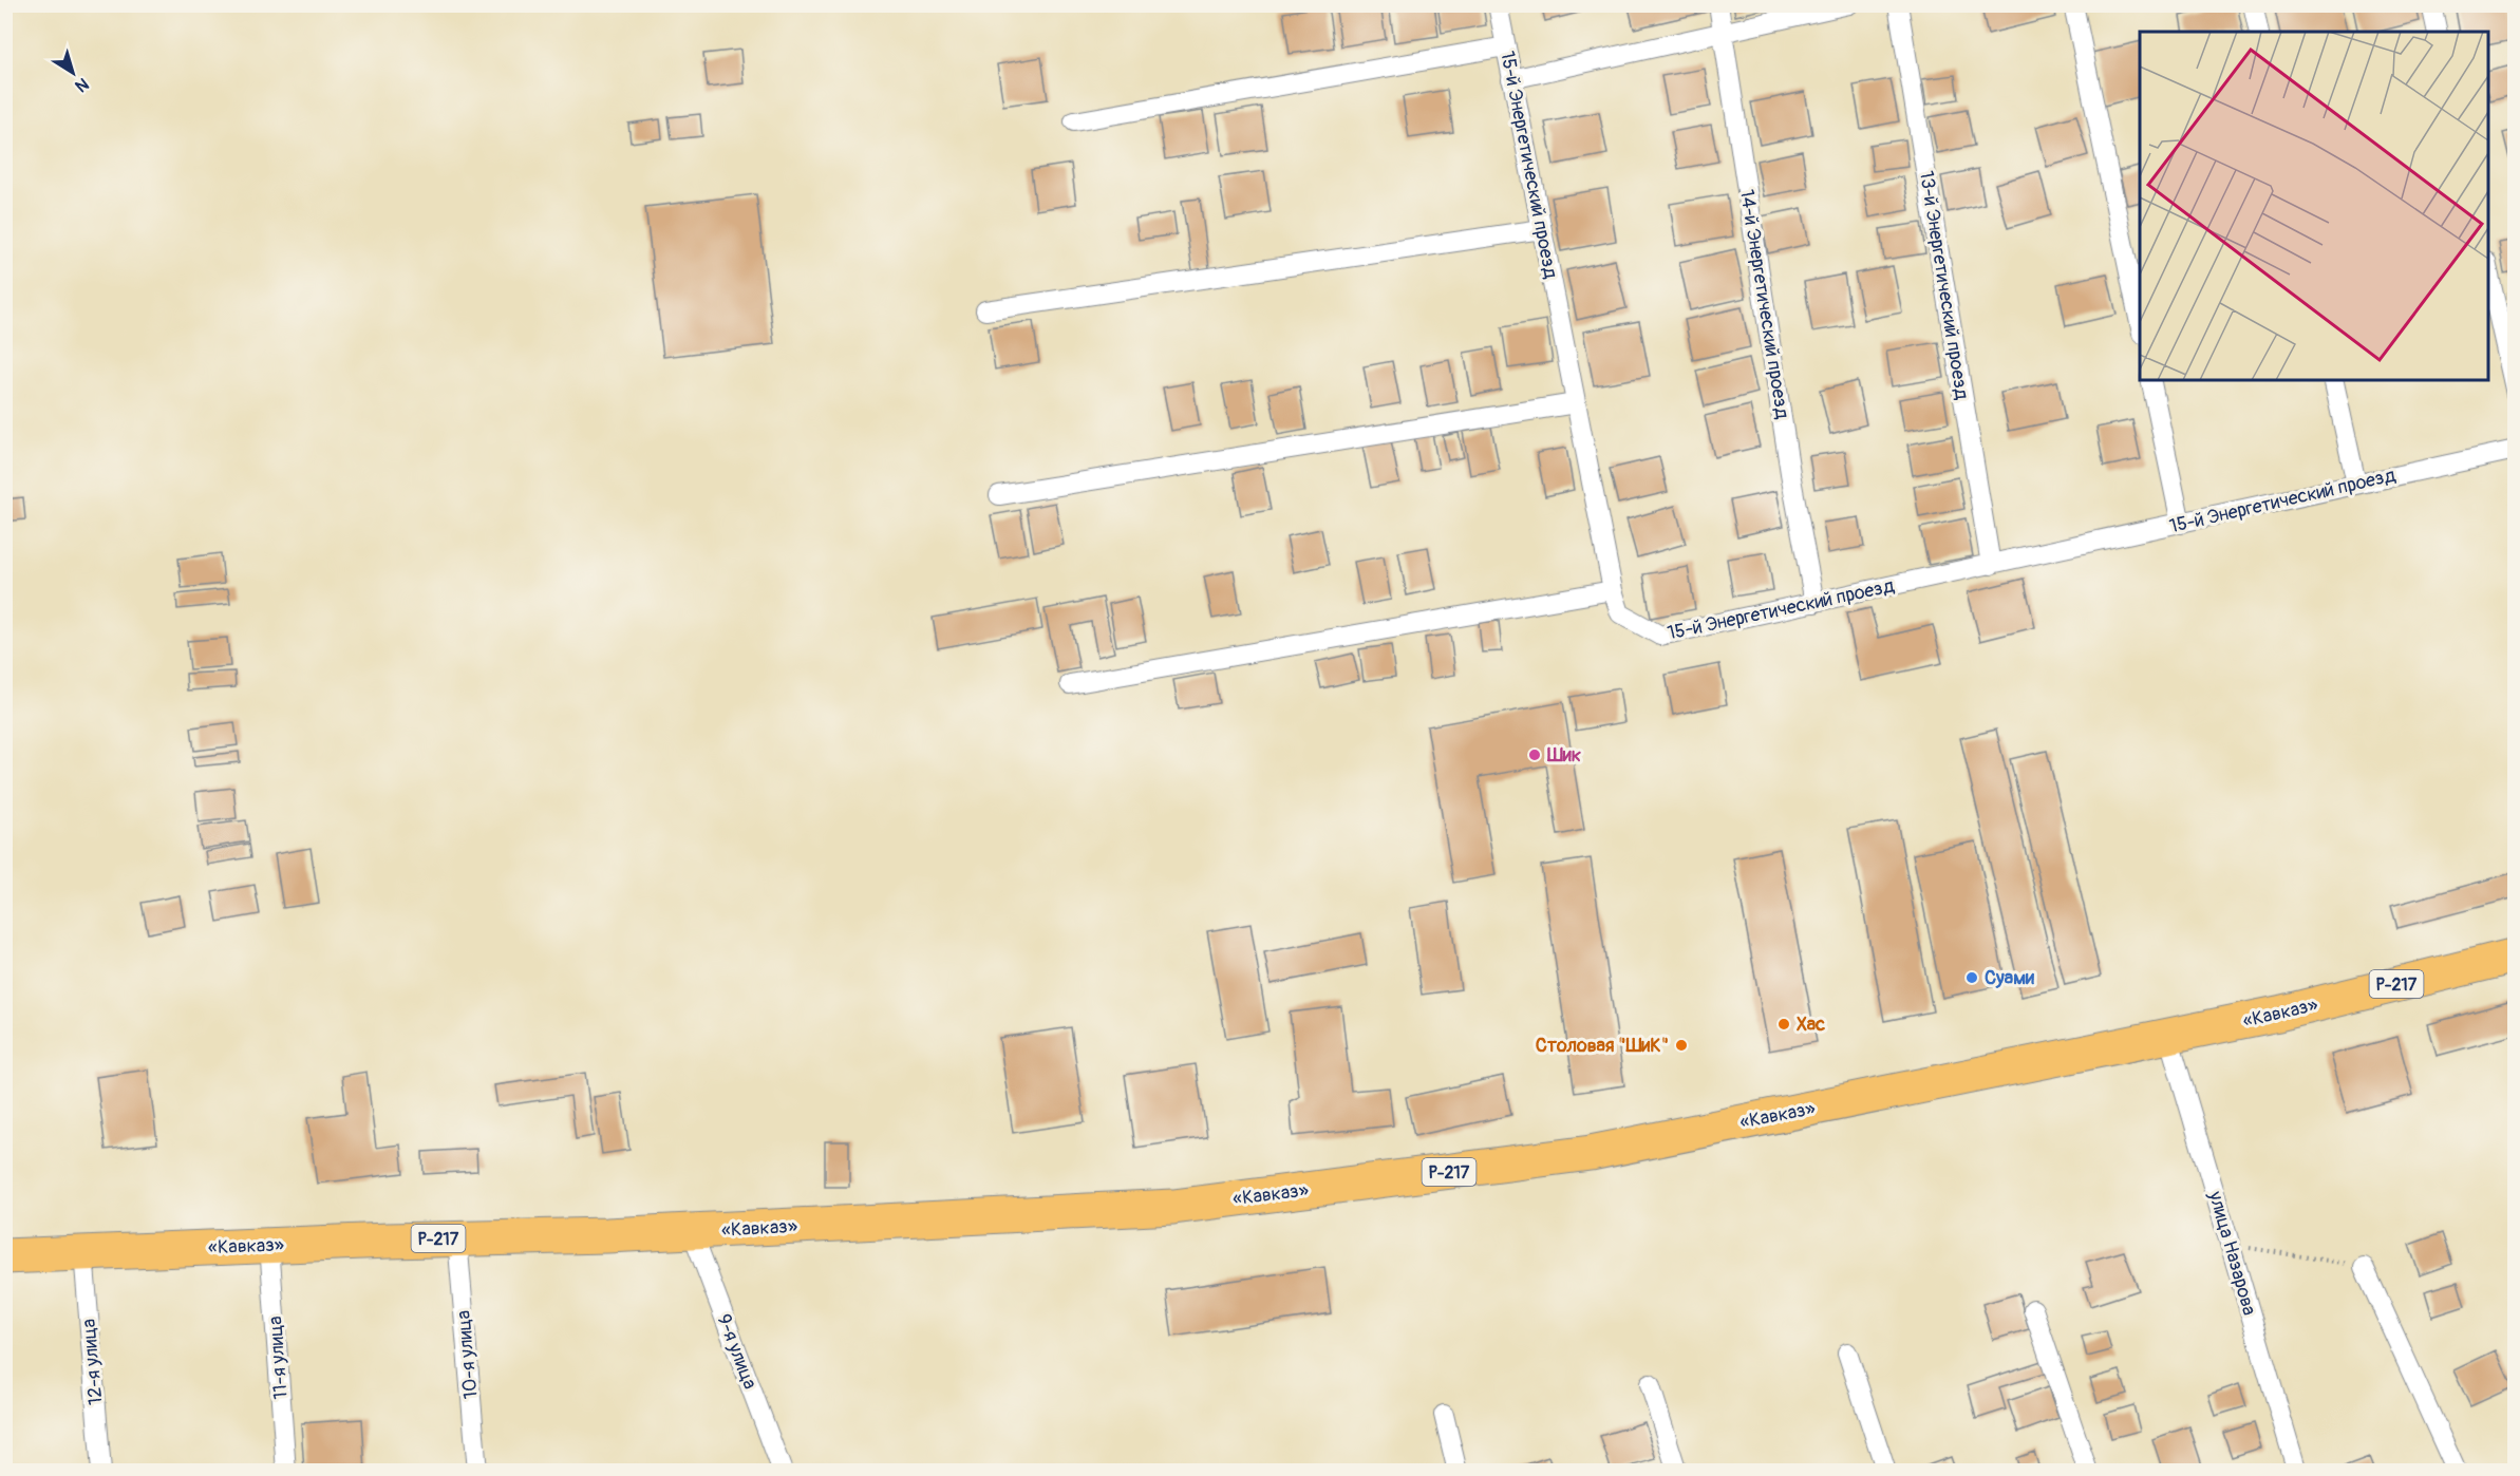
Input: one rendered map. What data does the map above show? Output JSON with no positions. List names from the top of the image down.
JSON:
{
  "streets": {
    "highway": ["Р-217", "«Кавказ»"],
    "street": [
      "15-й Энергетический проезд",
      "13-й Энергетический проезд",
      "14-й Энергетический проезд",
      "улица Назарова",
      "9-я улица",
      "10-я улица",
      "11-я улица",
      "12-я улица"
    ]
  },
  "crossings": [
    ["15-й Энергетический проезд", "13-й Энергетический проезд"],
    ["15-й Энергетический проезд", "14-й Энергетический проезд"],
    ["«Кавказ»", "улица Назарова"],
    ["«Кавказ»", "9-я улица"],
    ["«Кавказ»", "10-я улица"],
    ["«Кавказ»", "11-я улица"],
    ["«Кавказ»", "12-я улица"]
  ],
  "places": [
    "Шик",
    "Суами",
    "Хас",
    "Столовая \"ШиК\""
  ],
  "north": "bottom right"
}
